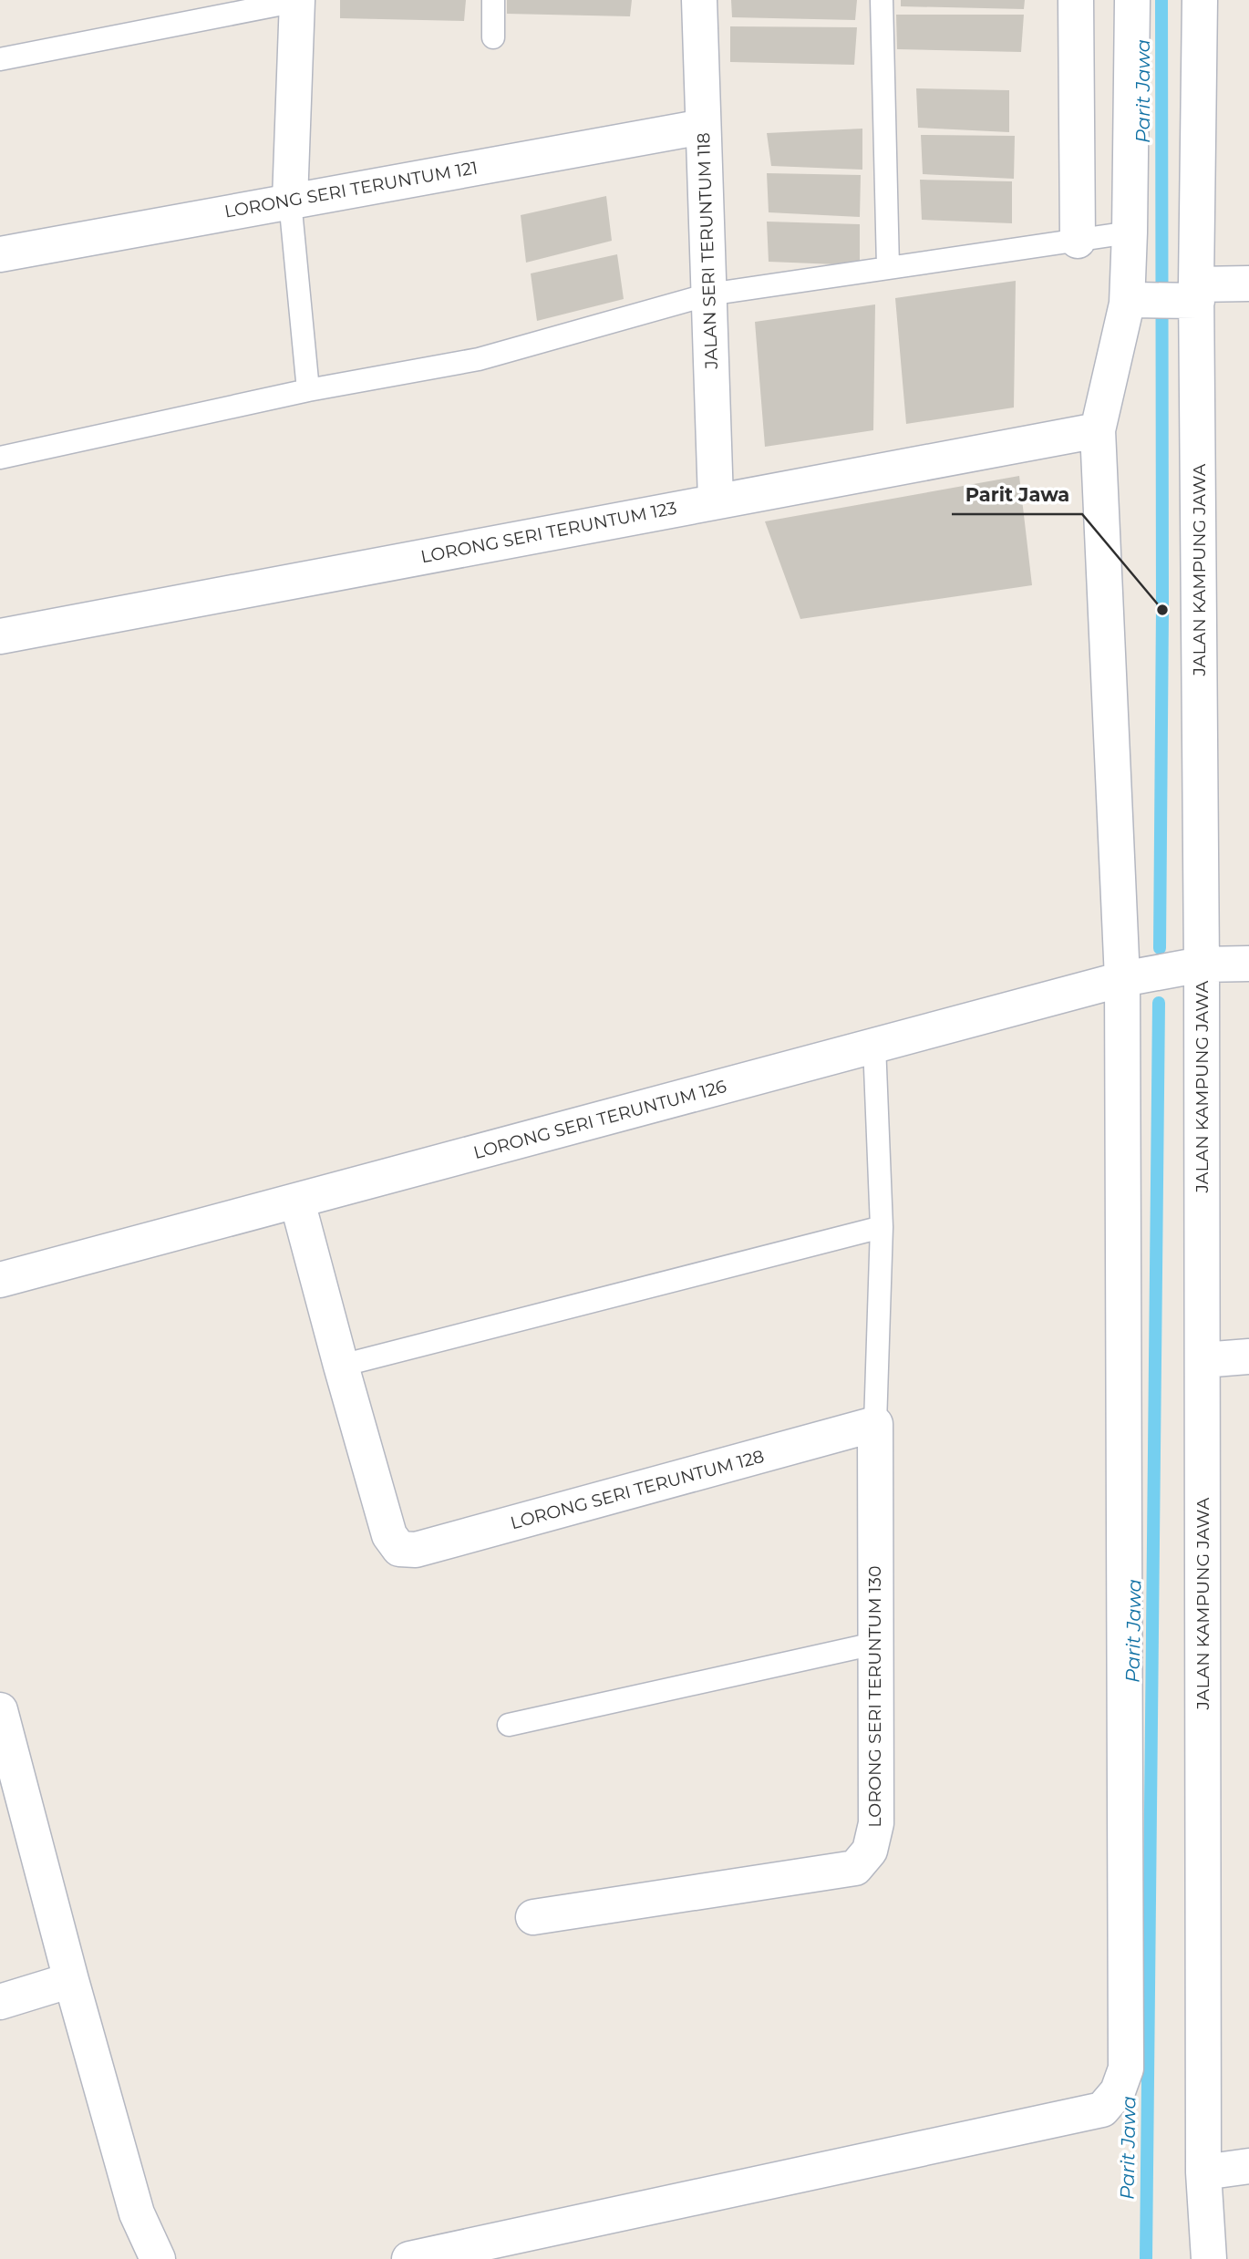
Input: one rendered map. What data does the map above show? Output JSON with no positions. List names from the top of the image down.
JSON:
{
  "streets": {
    "street": [
      "LORONG SERI TERUNTUM 121",
      "JALAN SERI TERUNTUM 118",
      "LORONG SERI TERUNTUM 123",
      "JALAN KAMPUNG JAWA",
      "LORONG SERI TERUNTUM 126",
      "LORONG SERI TERUNTUM 128",
      "LORONG SERI TERUNTUM 130"
    ]
  },
  "crossings": [
    ["LORONG SERI TERUNTUM 121", "JALAN SERI TERUNTUM 118"],
    ["JALAN SERI TERUNTUM 118", "LORONG SERI TERUNTUM 123"],
    ["JALAN KAMPUNG JAWA", "LORONG SERI TERUNTUM 126"],
    ["LORONG SERI TERUNTUM 128", "LORONG SERI TERUNTUM 130"]
  ],
  "water": ["Parit Jawa"],
  "places": ["Parit Jawa"]
}
